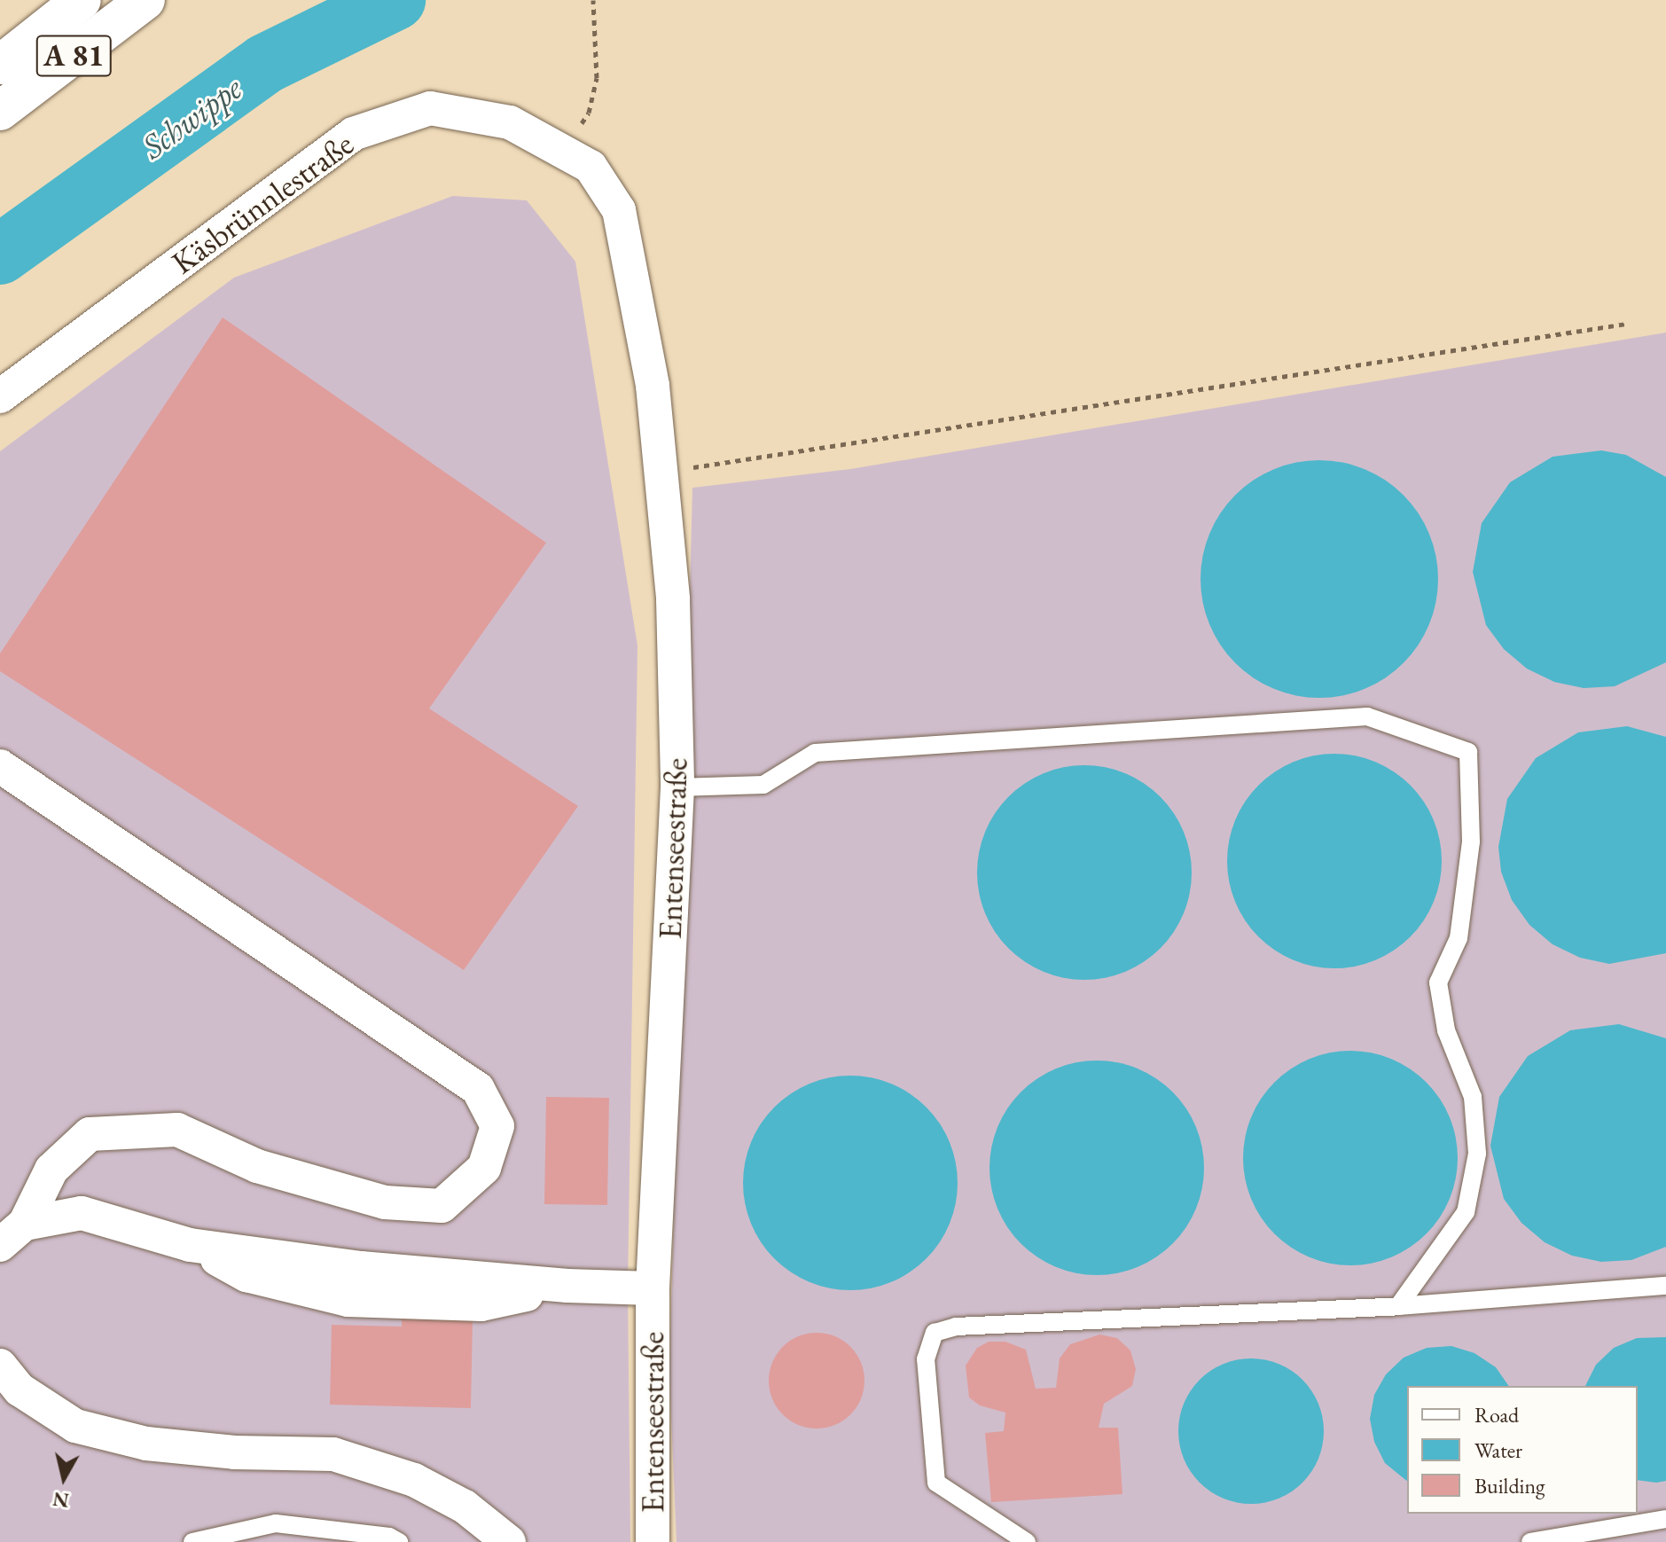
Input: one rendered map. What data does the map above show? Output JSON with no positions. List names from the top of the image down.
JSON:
{
  "streets": {
    "highway": ["A 81"],
    "street": ["Käsbrünnlestraße", "Entenseestraße"]
  },
  "crossings": [
    ["Käsbrünnlestraße", "Entenseestraße"]
  ],
  "water": ["Schwippe"],
  "legend": ["Road", "Water", "Building"],
  "north": "bottom"
}
